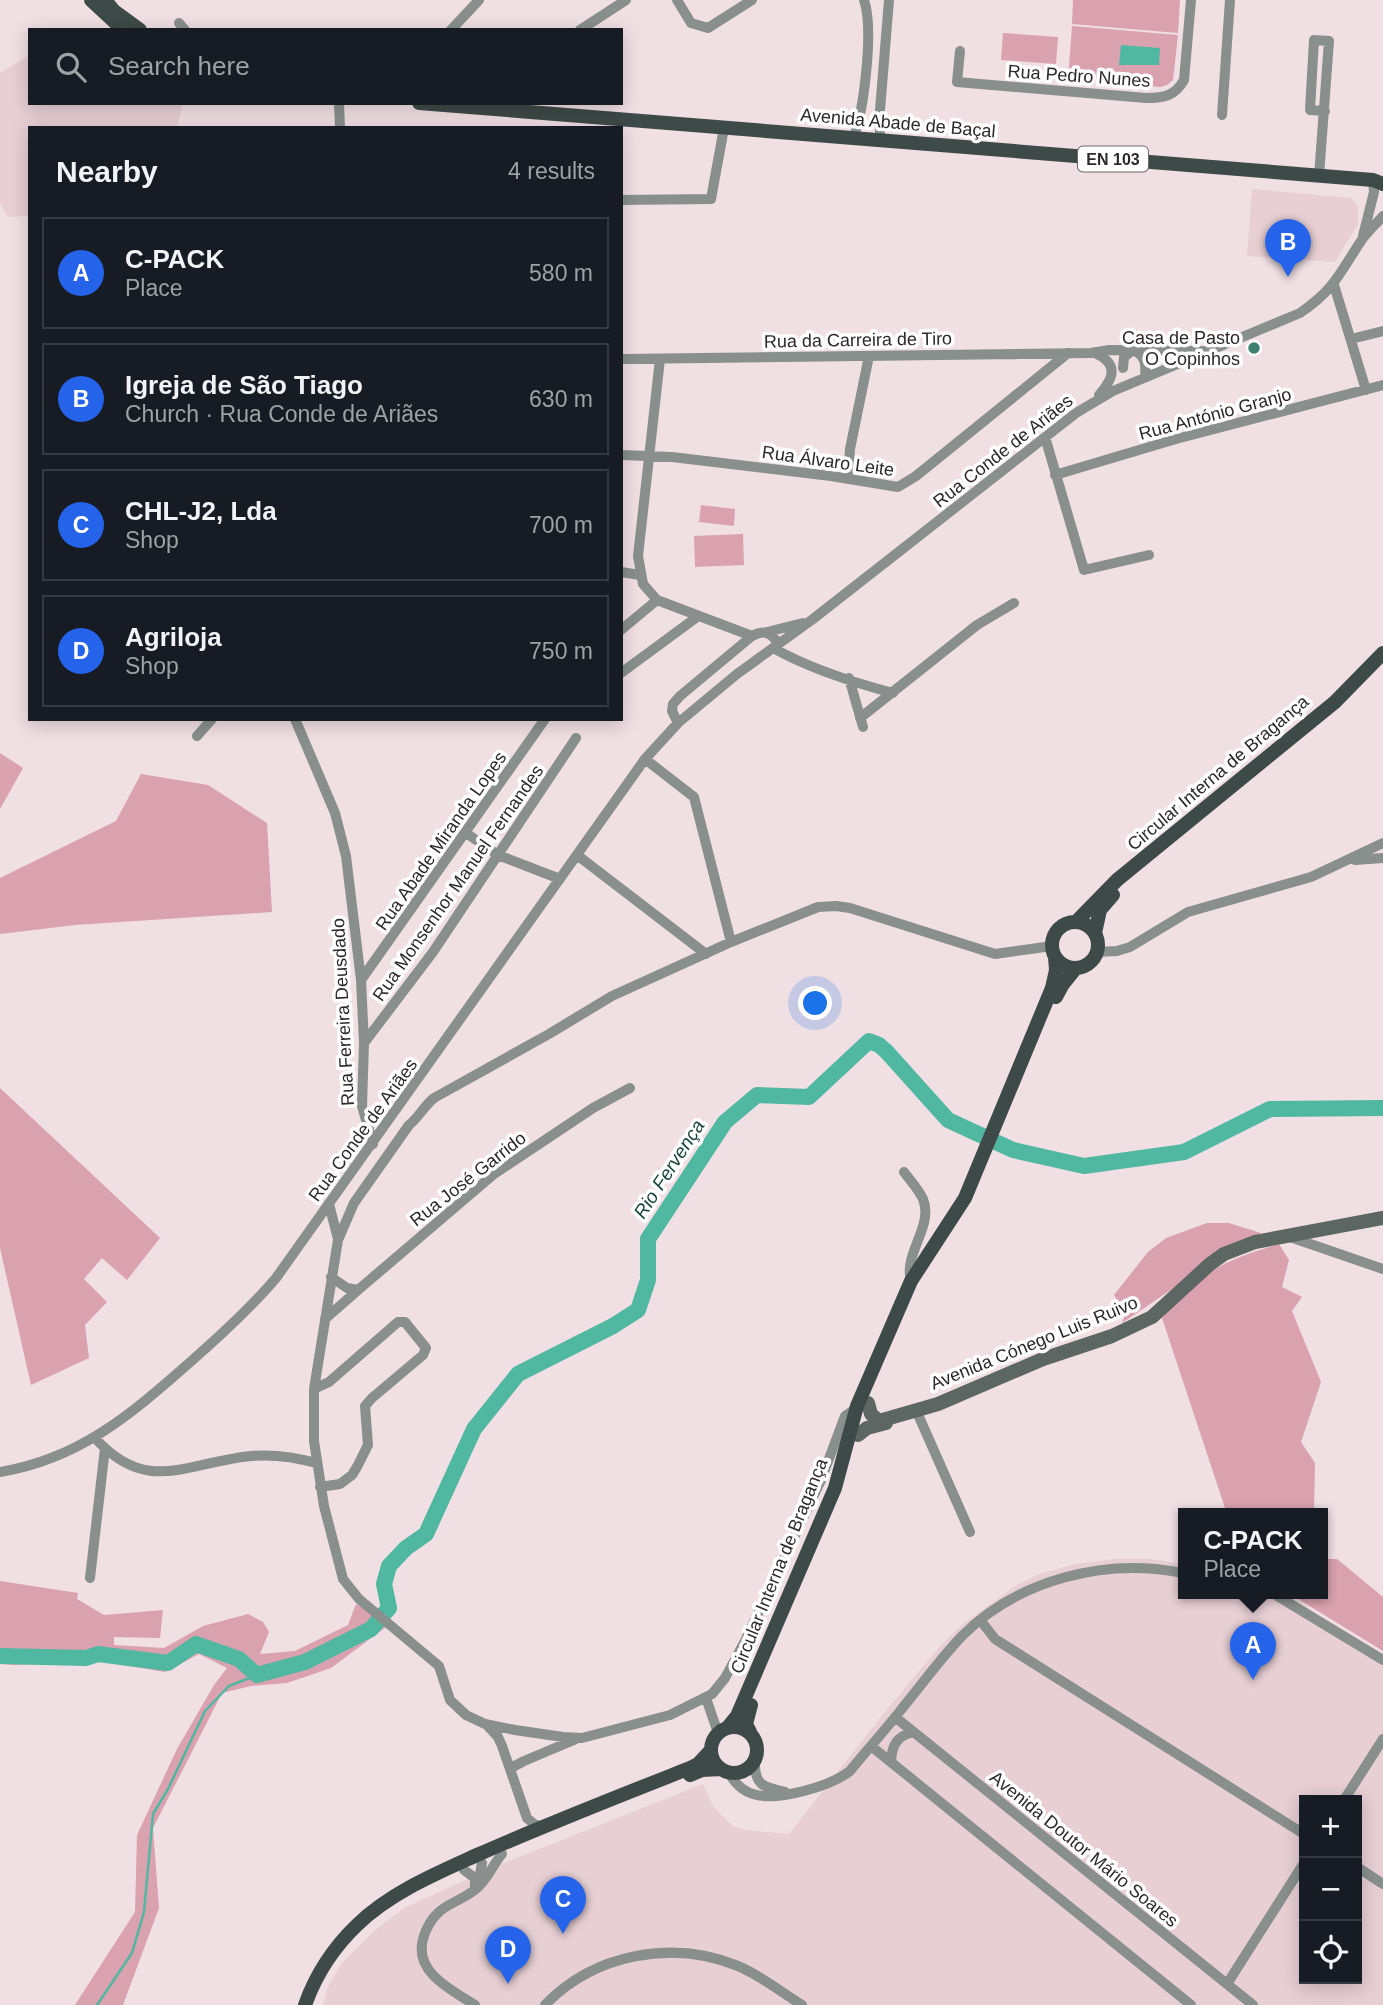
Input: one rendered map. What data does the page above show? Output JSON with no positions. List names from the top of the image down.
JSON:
{
  "streets": {
    "main road": ["Avenida Abade de Baçal", "EN 103", "Circular Interna de Bragança"],
    "street": [
      "Rua Pedro Nunes",
      "Rua da Carreira de Tiro",
      "Rua António Granjo",
      "Rua Conde de Ariães",
      "Rua Álvaro Leite",
      "Rua Abade Miranda Lopes",
      "Rua Monsenhor Manuel Fernandes",
      "Rua Ferreira Deusdado",
      "Rua José Garrido",
      "Avenida Cónego Luis Ruivo",
      "Avenida Doutor Mário Soares"
    ]
  },
  "crossings": [
    ["Avenida Abade de Baçal", "Rua Conde de Ariães"],
    ["Rua da Carreira de Tiro", "Rua Conde de Ariães"],
    ["Rua da Carreira de Tiro", "Rua Álvaro Leite"],
    ["Rua Conde de Ariães", "Rua Ferreira Deusdado"],
    ["Circular Interna de Bragança", "Avenida Cónego Luis Ruivo"],
    ["Rua Abade Miranda Lopes", "Rua Ferreira Deusdado"],
    ["Rua Monsenhor Manuel Fernandes", "Rua Ferreira Deusdado"]
  ],
  "water": ["Rio Fervença"],
  "places": ["Casa de Pasto O Copinhos"],
  "page": {
    "search": "Search here",
    "heading": ["Nearby", "4 results"],
    "list": [
      {
        "mark": "A",
        "name": "C-PACK",
        "note": "Place",
        "value": "580 m"
      },
      {
        "mark": "B",
        "name": "Igreja de São Tiago",
        "note": "Church · Rua Conde de Ariães",
        "value": "630 m"
      },
      {
        "mark": "C",
        "name": "CHL-J2, Lda",
        "note": "Shop",
        "value": "700 m"
      },
      {
        "mark": "D",
        "name": "Agriloja",
        "note": "Shop",
        "value": "750 m"
      }
    ],
    "pins": [
      "B",
      "A",
      "C",
      "D"
    ],
    "popup": ["C-PACK", "Place"],
    "map_buttons": ["+", "−"]
  }
}
